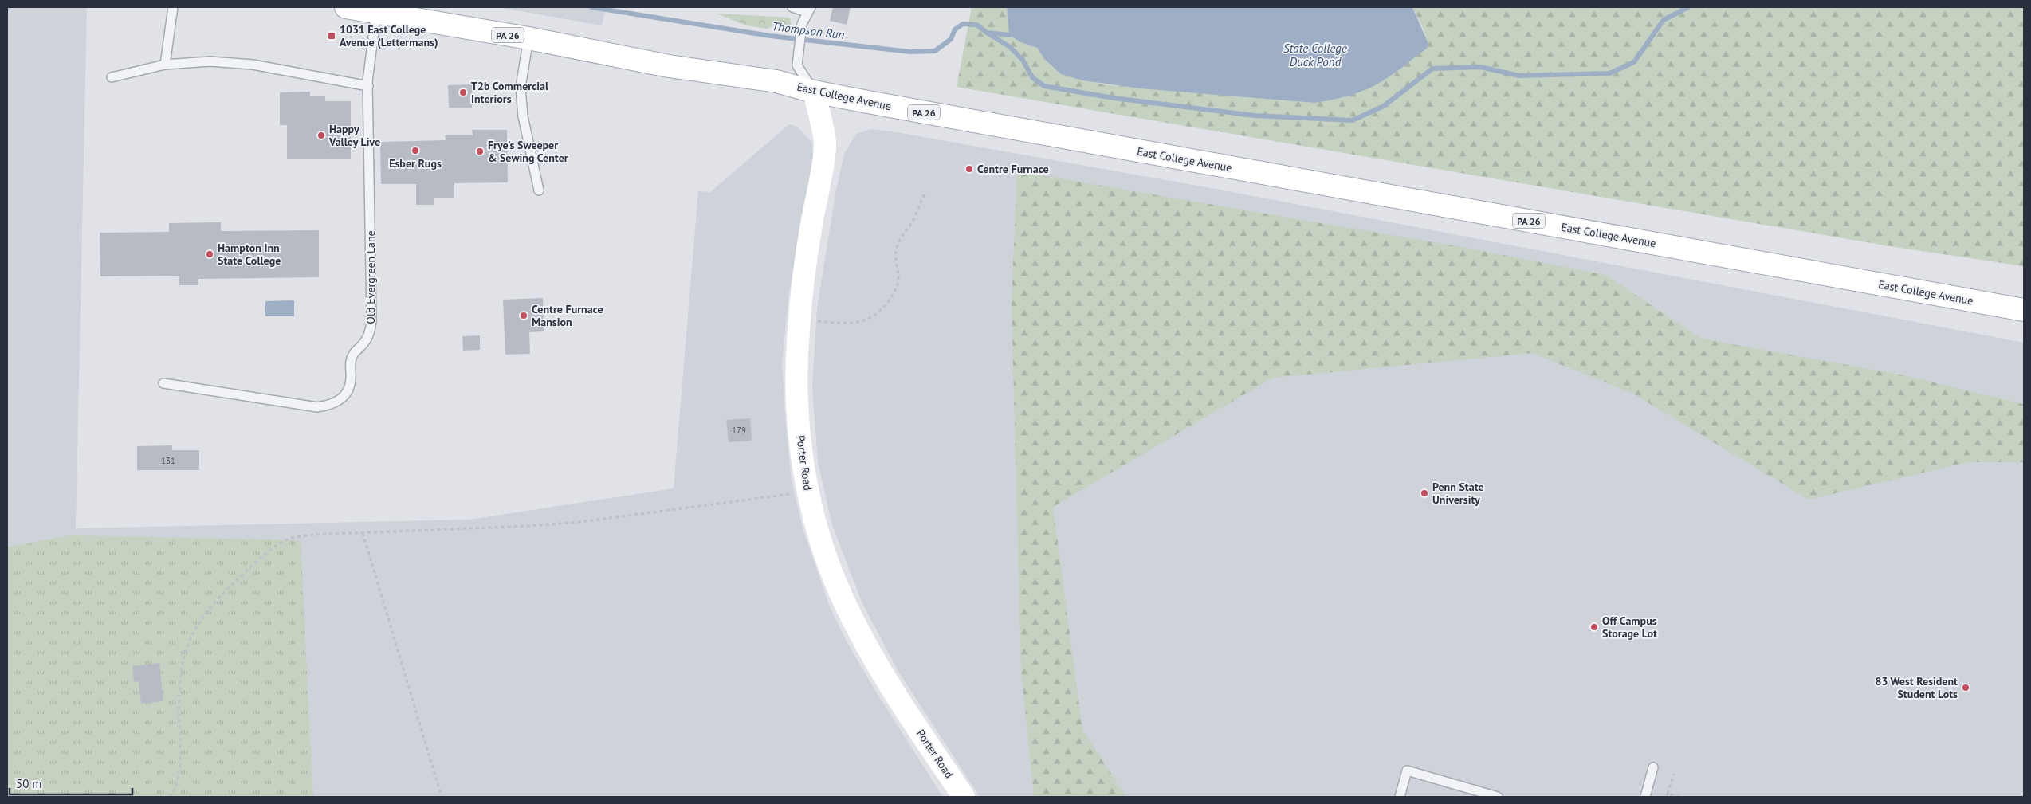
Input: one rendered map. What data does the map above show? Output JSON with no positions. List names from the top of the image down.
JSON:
{
  "streets": {
    "main road": ["PA 26", "East College Avenue", "Porter Road"],
    "lane": ["Old Evergreen Lane"]
  },
  "crossings": [
    ["East College Avenue", "Old Evergreen Lane"],
    ["East College Avenue", "Porter Road"]
  ],
  "water": ["Thompson Run", "State College Duck Pond"],
  "places": {
    "transit": ["1031 East College Avenue (Lettermans)"],
    "other": [
      "T2b Commercial Interiors",
      "Happy Valley Live",
      "Esber Rugs",
      "Frye's Sweeper & Sewing Center",
      "Centre Furnace",
      "Hampton Inn State College",
      "Centre Furnace Mansion",
      "Penn State University",
      "Off Campus Storage Lot",
      "83 West Resident Student Lots"
    ]
  },
  "house_numbers": ["179", "131"],
  "scale_bar": "50 m"
}
